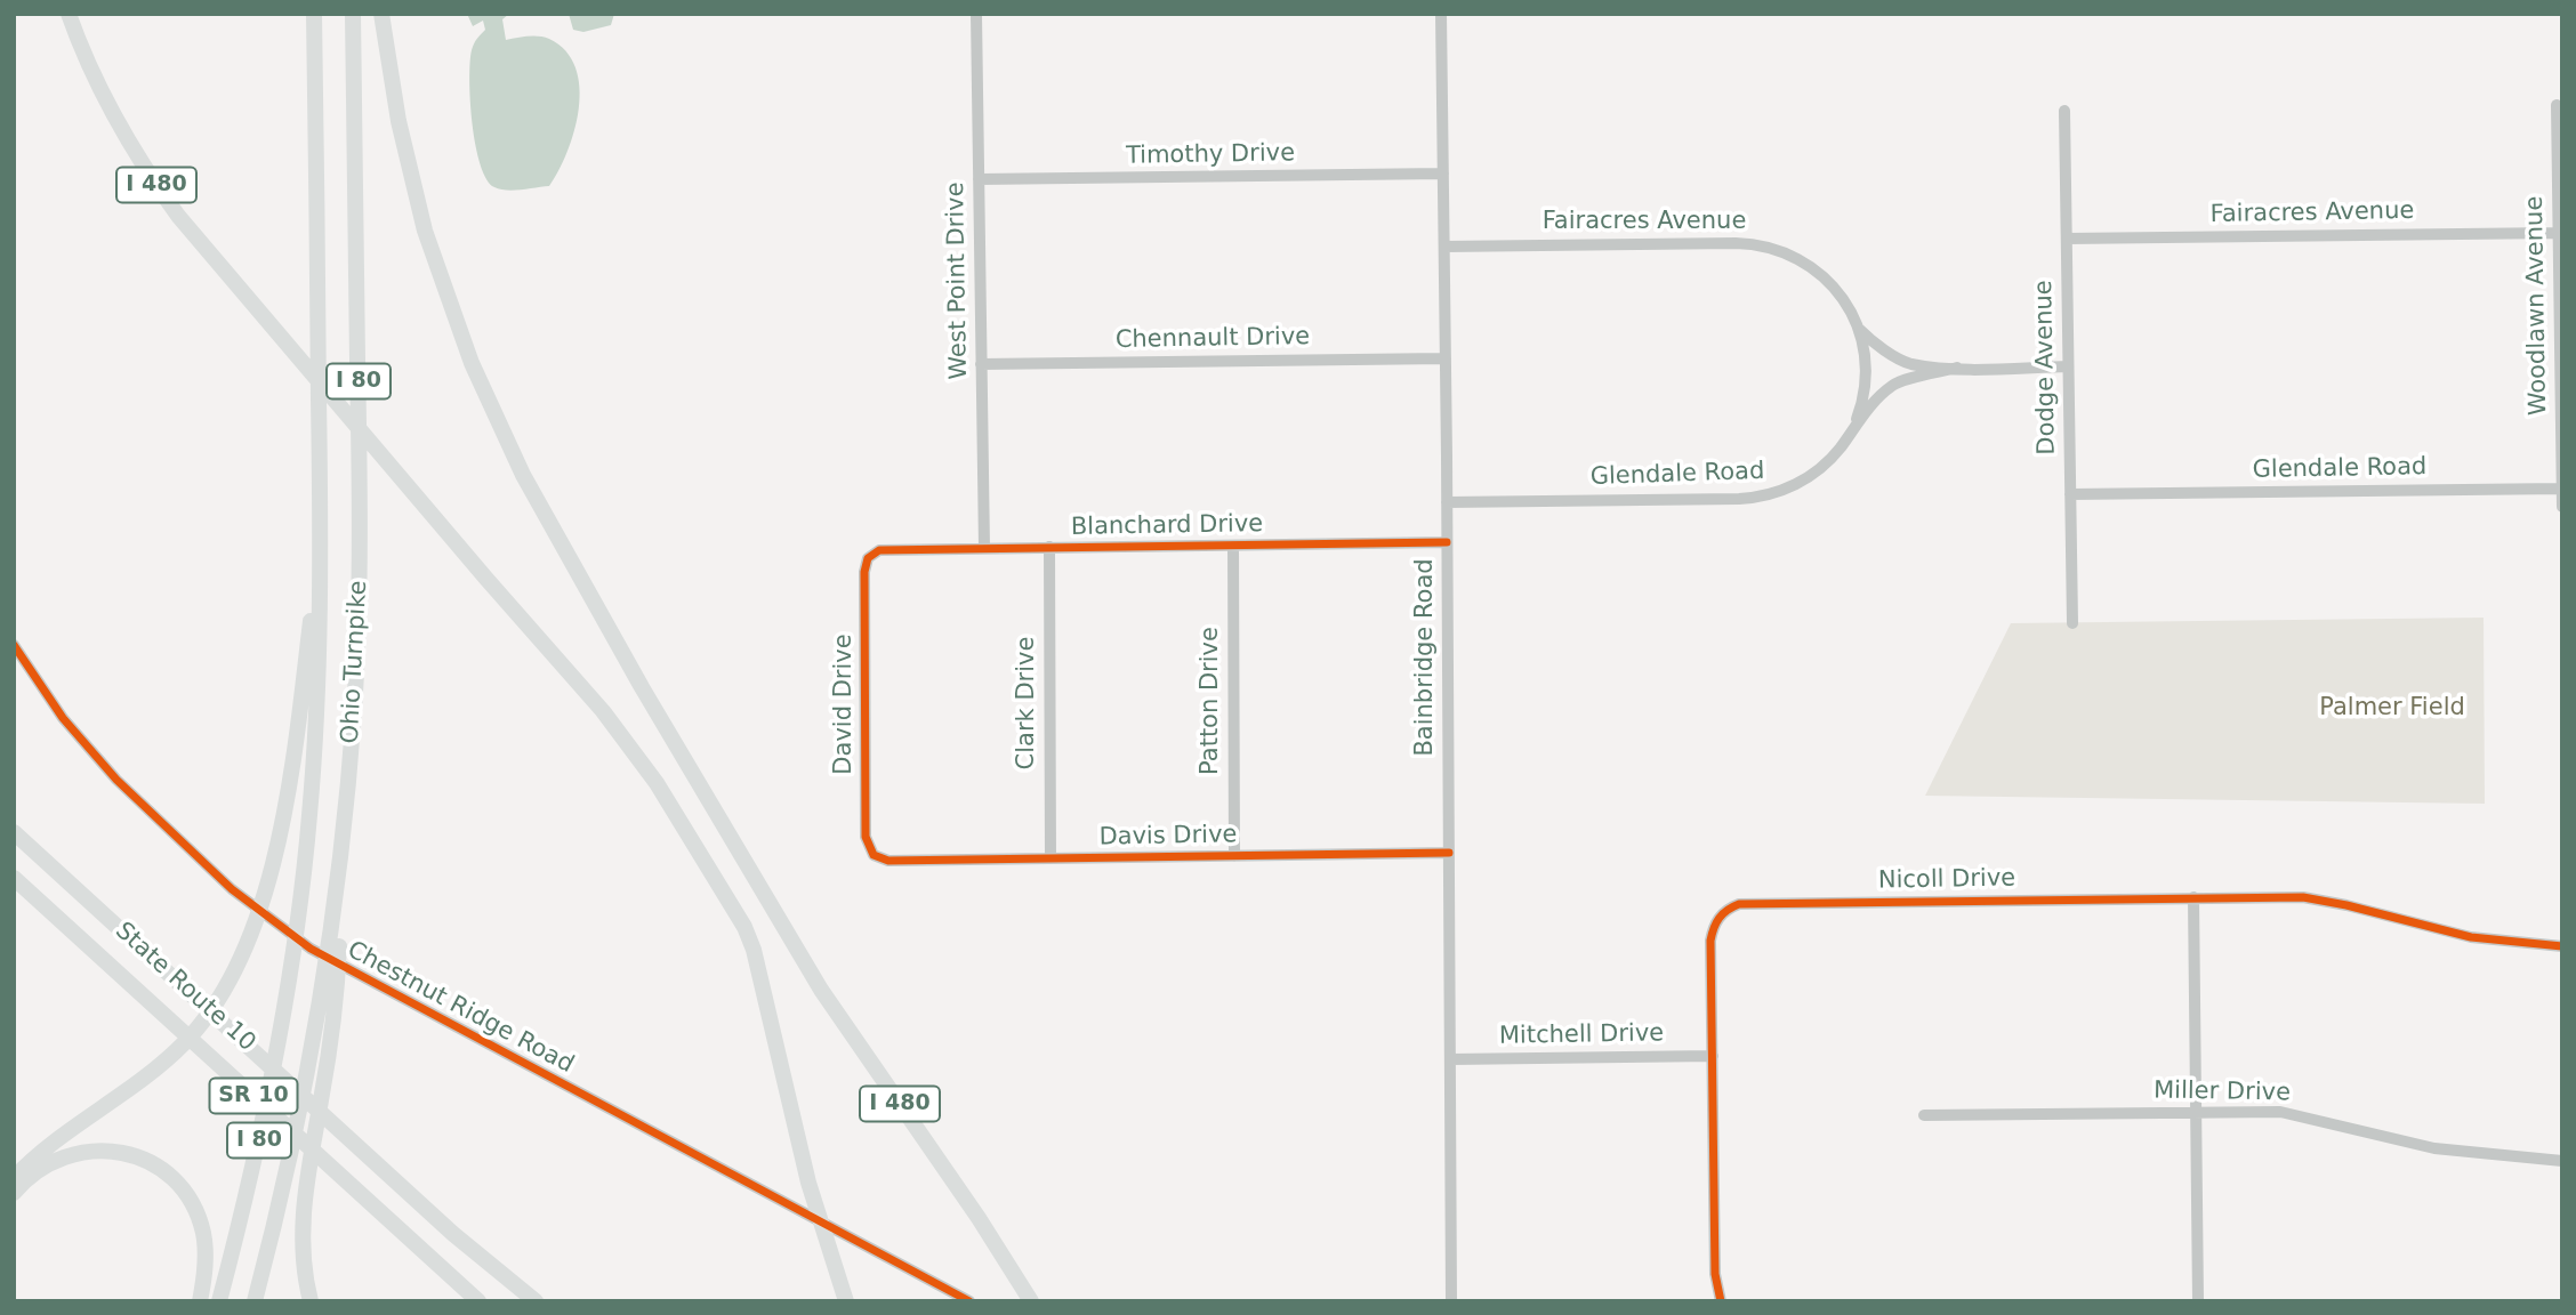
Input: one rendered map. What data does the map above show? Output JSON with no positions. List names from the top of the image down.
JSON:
{
  "streets": {
    "highway": [
      "I 480",
      "I 80",
      "Ohio Turnpike",
      "State Route 10",
      "SR 10"
    ],
    "street": [
      "Timothy Drive",
      "Fairacres Avenue",
      "West Point Drive",
      "Woodlawn Avenue",
      "Chennault Drive",
      "Dodge Avenue",
      "Glendale Road",
      "Blanchard Drive",
      "Bainbridge Road",
      "Patton Drive",
      "Clark Drive",
      "David Drive",
      "Davis Drive",
      "Nicoll Drive",
      "Chestnut Ridge Road",
      "Mitchell Drive",
      "Miller Drive"
    ]
  },
  "crossings": [
    ["Timothy Drive", "West Point Drive"],
    ["Timothy Drive", "Bainbridge Road"],
    ["Fairacres Avenue", "Woodlawn Avenue"],
    ["Fairacres Avenue", "Dodge Avenue"],
    ["Fairacres Avenue", "Glendale Road"],
    ["Fairacres Avenue", "Bainbridge Road"],
    ["West Point Drive", "Chennault Drive"],
    ["West Point Drive", "Blanchard Drive"],
    ["Woodlawn Avenue", "Glendale Road"],
    ["Chennault Drive", "Bainbridge Road"],
    ["Dodge Avenue", "Glendale Road"],
    ["I 80", "Ohio Turnpike"],
    ["Glendale Road", "Bainbridge Road"],
    ["Blanchard Drive", "Bainbridge Road"],
    ["Blanchard Drive", "Patton Drive"],
    ["Blanchard Drive", "Clark Drive"],
    ["Blanchard Drive", "David Drive"],
    ["Bainbridge Road", "Davis Drive"],
    ["Bainbridge Road", "Mitchell Drive"],
    ["Patton Drive", "Davis Drive"],
    ["Clark Drive", "Davis Drive"],
    ["David Drive", "Davis Drive"],
    ["Nicoll Drive", "Mitchell Drive"]
  ],
  "parks": ["Palmer Field"]
}
